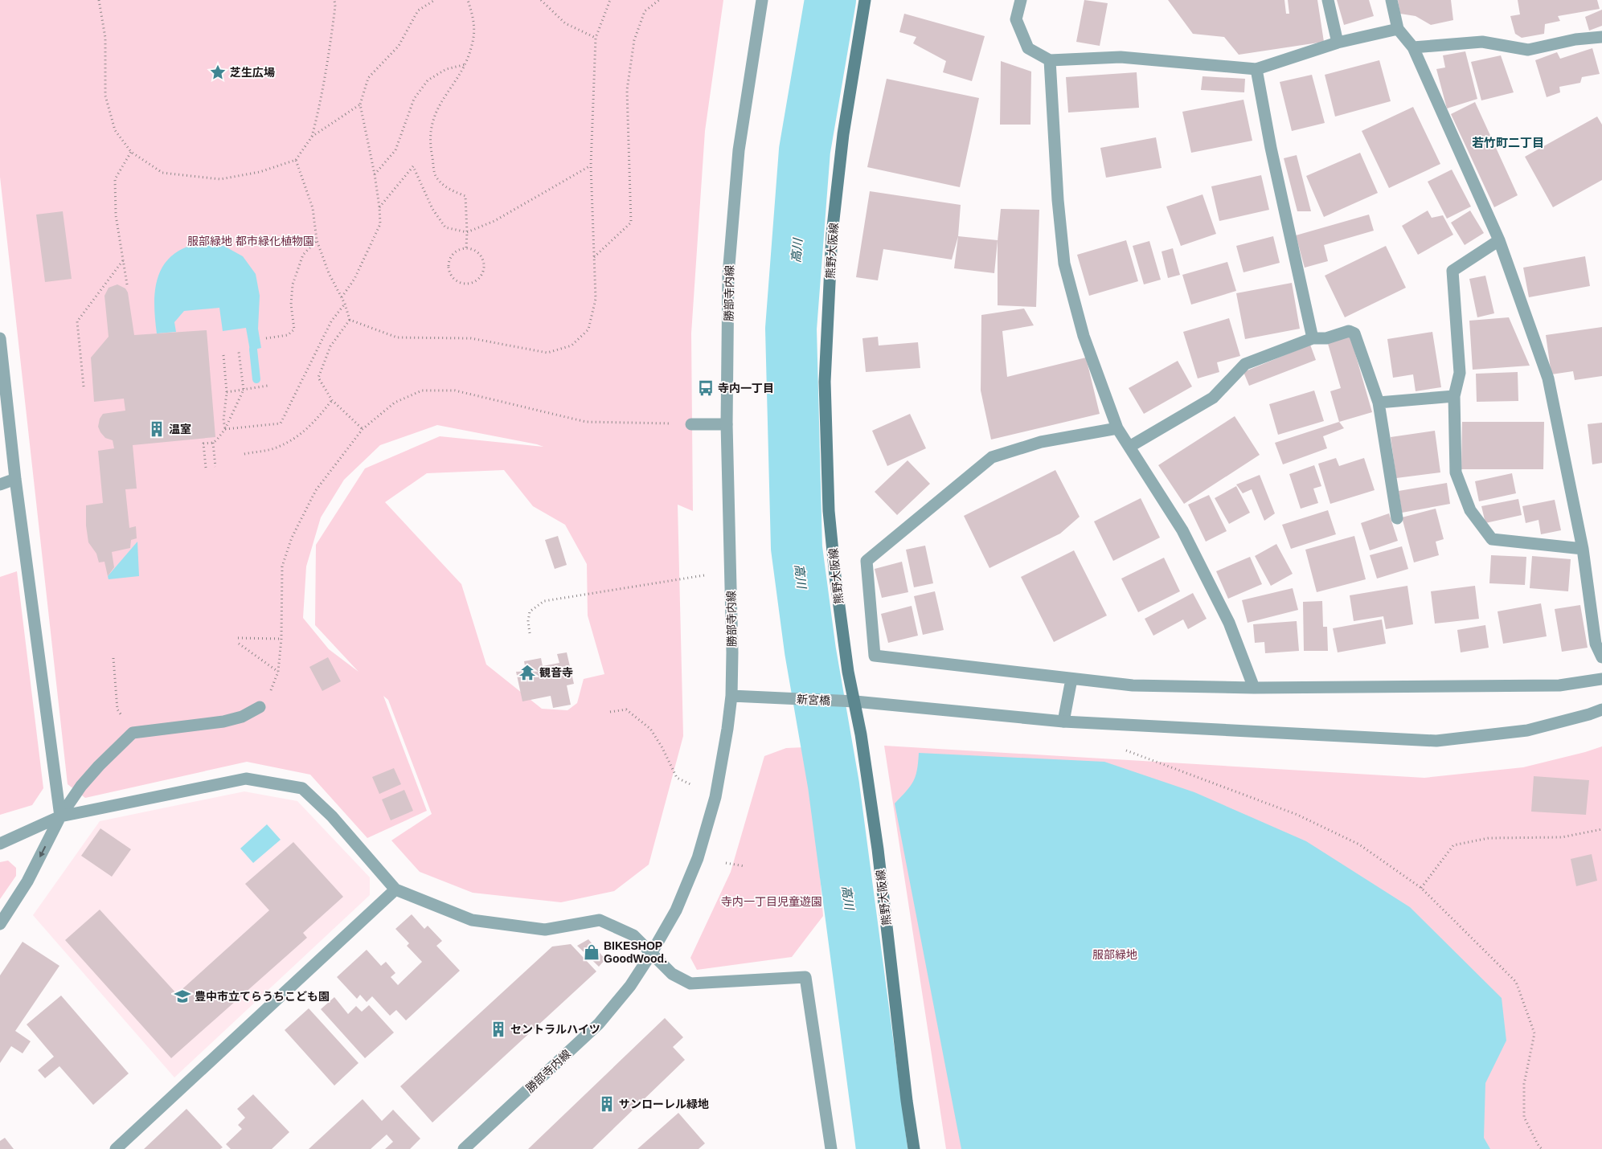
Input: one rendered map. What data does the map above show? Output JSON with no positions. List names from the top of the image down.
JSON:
{
  "streets": {
    "main road": ["熊野大阪線"],
    "street": ["勝部寺内線", "新宮橋"]
  },
  "crossings": [
    ["熊野大阪線", "新宮橋"],
    ["勝部寺内線", "新宮橋"]
  ],
  "districts": ["若竹町二丁目"],
  "water": ["高川"],
  "parks": ["服部緑地 都市緑化植物園", "寺内一丁目児童遊園", "服部緑地"],
  "places": {
    "place": ["芝生広場"],
    "bus stop": ["寺内一丁目"],
    "building": ["温室", "セントラルハイツ", "サンローレル緑地"],
    "temple": ["観音寺"],
    "shop": ["BIKESHOP GoodWood."],
    "school or university": ["豊中市立てらうちこども園"]
  }
}
